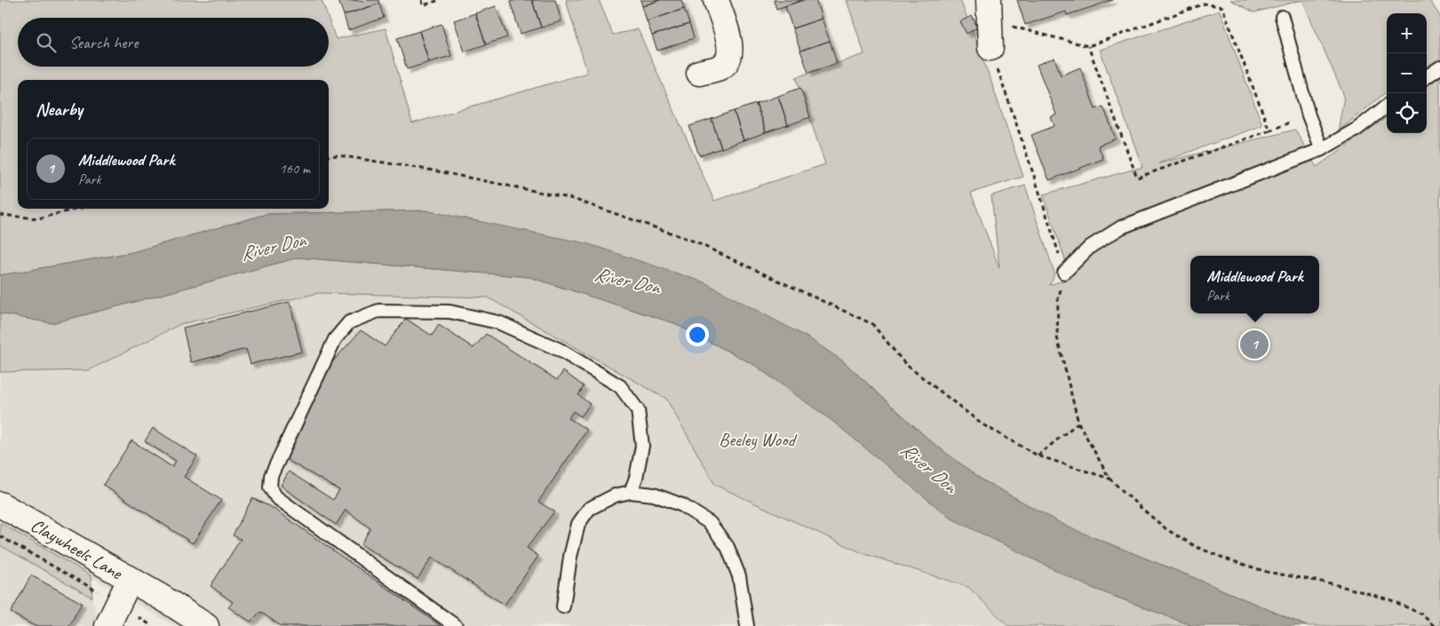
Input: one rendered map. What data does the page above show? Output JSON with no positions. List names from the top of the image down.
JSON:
{
  "streets": {
    "street": ["Claywheels Lane"]
  },
  "water": ["River Don"],
  "parks": ["Beeley Wood"],
  "page": {
    "map_buttons": ["+", "−"],
    "search": "Search here",
    "heading": "Nearby",
    "list": [
      {
        "mark": "1",
        "name": "Middlewood Park",
        "note": "Park",
        "value": "160 m"
      }
    ],
    "popup": ["Middlewood Park", "Park"],
    "pins": "1"
  }
}
